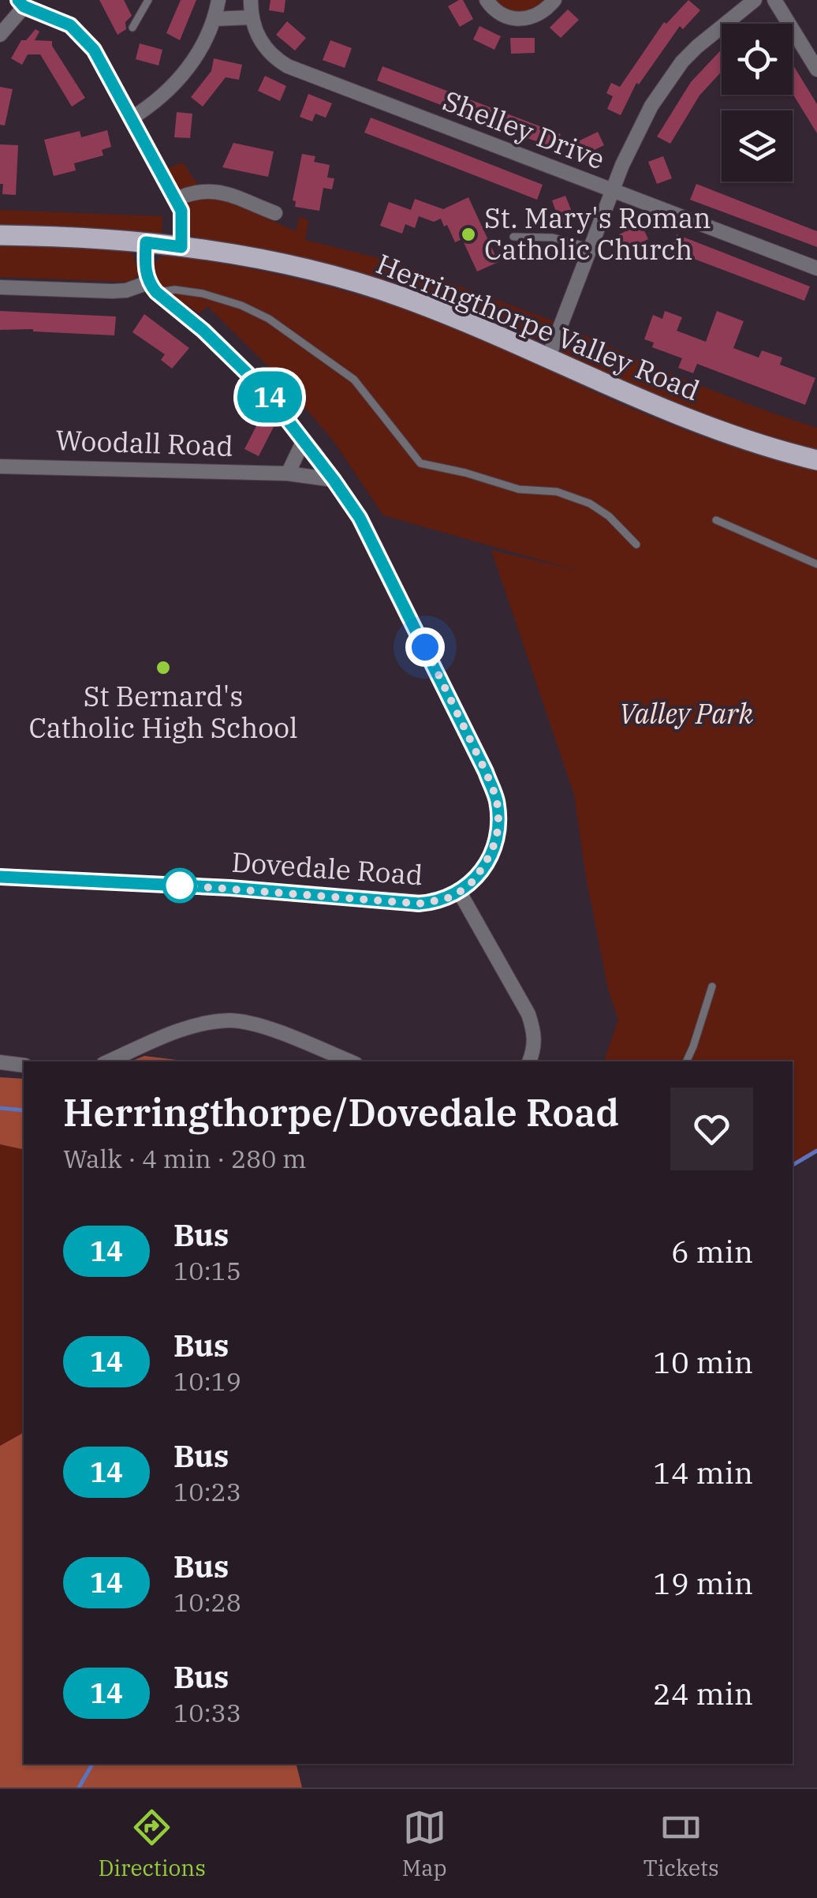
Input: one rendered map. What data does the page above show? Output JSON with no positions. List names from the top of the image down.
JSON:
{
  "streets": {
    "main road": ["Herringthorpe Valley Road"],
    "street": ["Shelley Drive", "Woodall Road", "Dovedale Road"]
  },
  "parks": ["Valley Park"],
  "places": ["St. Mary's Roman Catholic Church", "St Bernard's Catholic High School"],
  "lines": ["bus line 14"],
  "page": {
    "on_map": "14",
    "heading": ["Herringthorpe/Dovedale Road", "Walk · 4 min · 280 m"],
    "list": [
      {
        "mark": "14",
        "name": "Bus",
        "note": "10:15",
        "value": "6 min"
      },
      {
        "mark": "14",
        "name": "Bus",
        "note": "10:19",
        "value": "10 min"
      },
      {
        "mark": "14",
        "name": "Bus",
        "note": "10:23",
        "value": "14 min"
      },
      {
        "mark": "14",
        "name": "Bus",
        "note": "10:28",
        "value": "19 min"
      },
      {
        "mark": "14",
        "name": "Bus",
        "note": "10:33",
        "value": "24 min"
      }
    ],
    "tabs": ["Directions", "Map", "Tickets"]
  }
}
